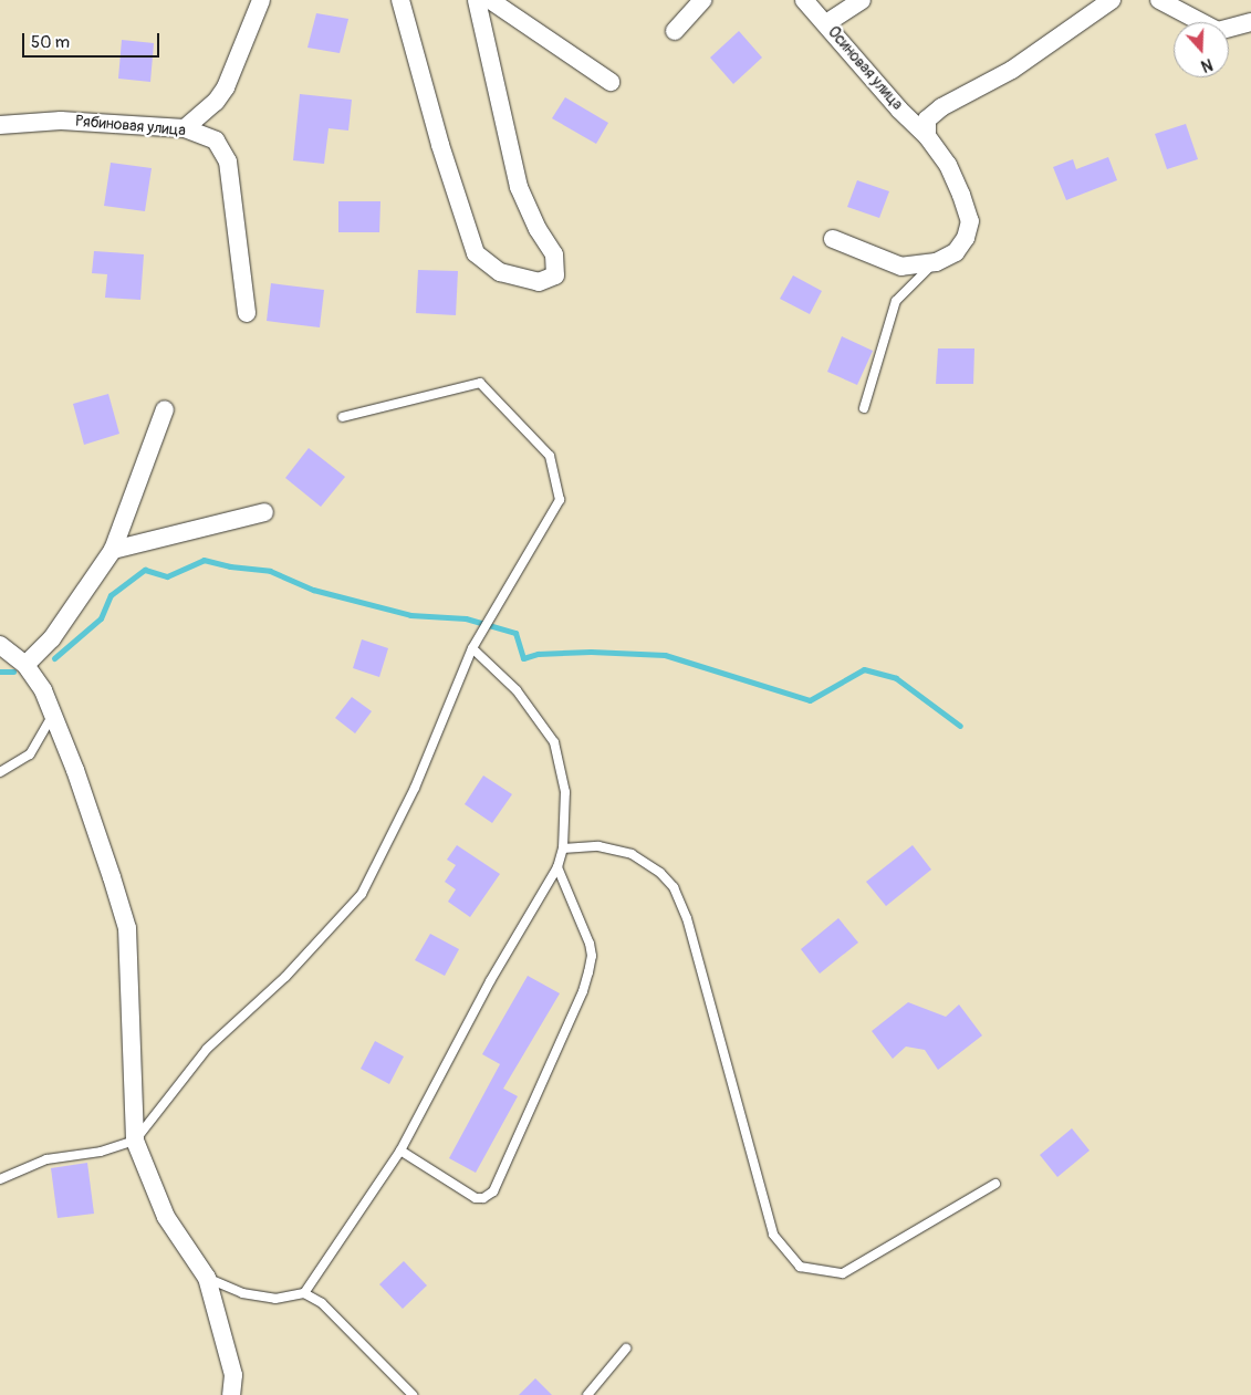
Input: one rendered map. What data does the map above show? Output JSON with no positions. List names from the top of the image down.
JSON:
{
  "streets": {
    "street": ["Осиновая улица", "Рябиновая улица"]
  },
  "scale_bar": "50 m",
  "north": "bottom"
}
